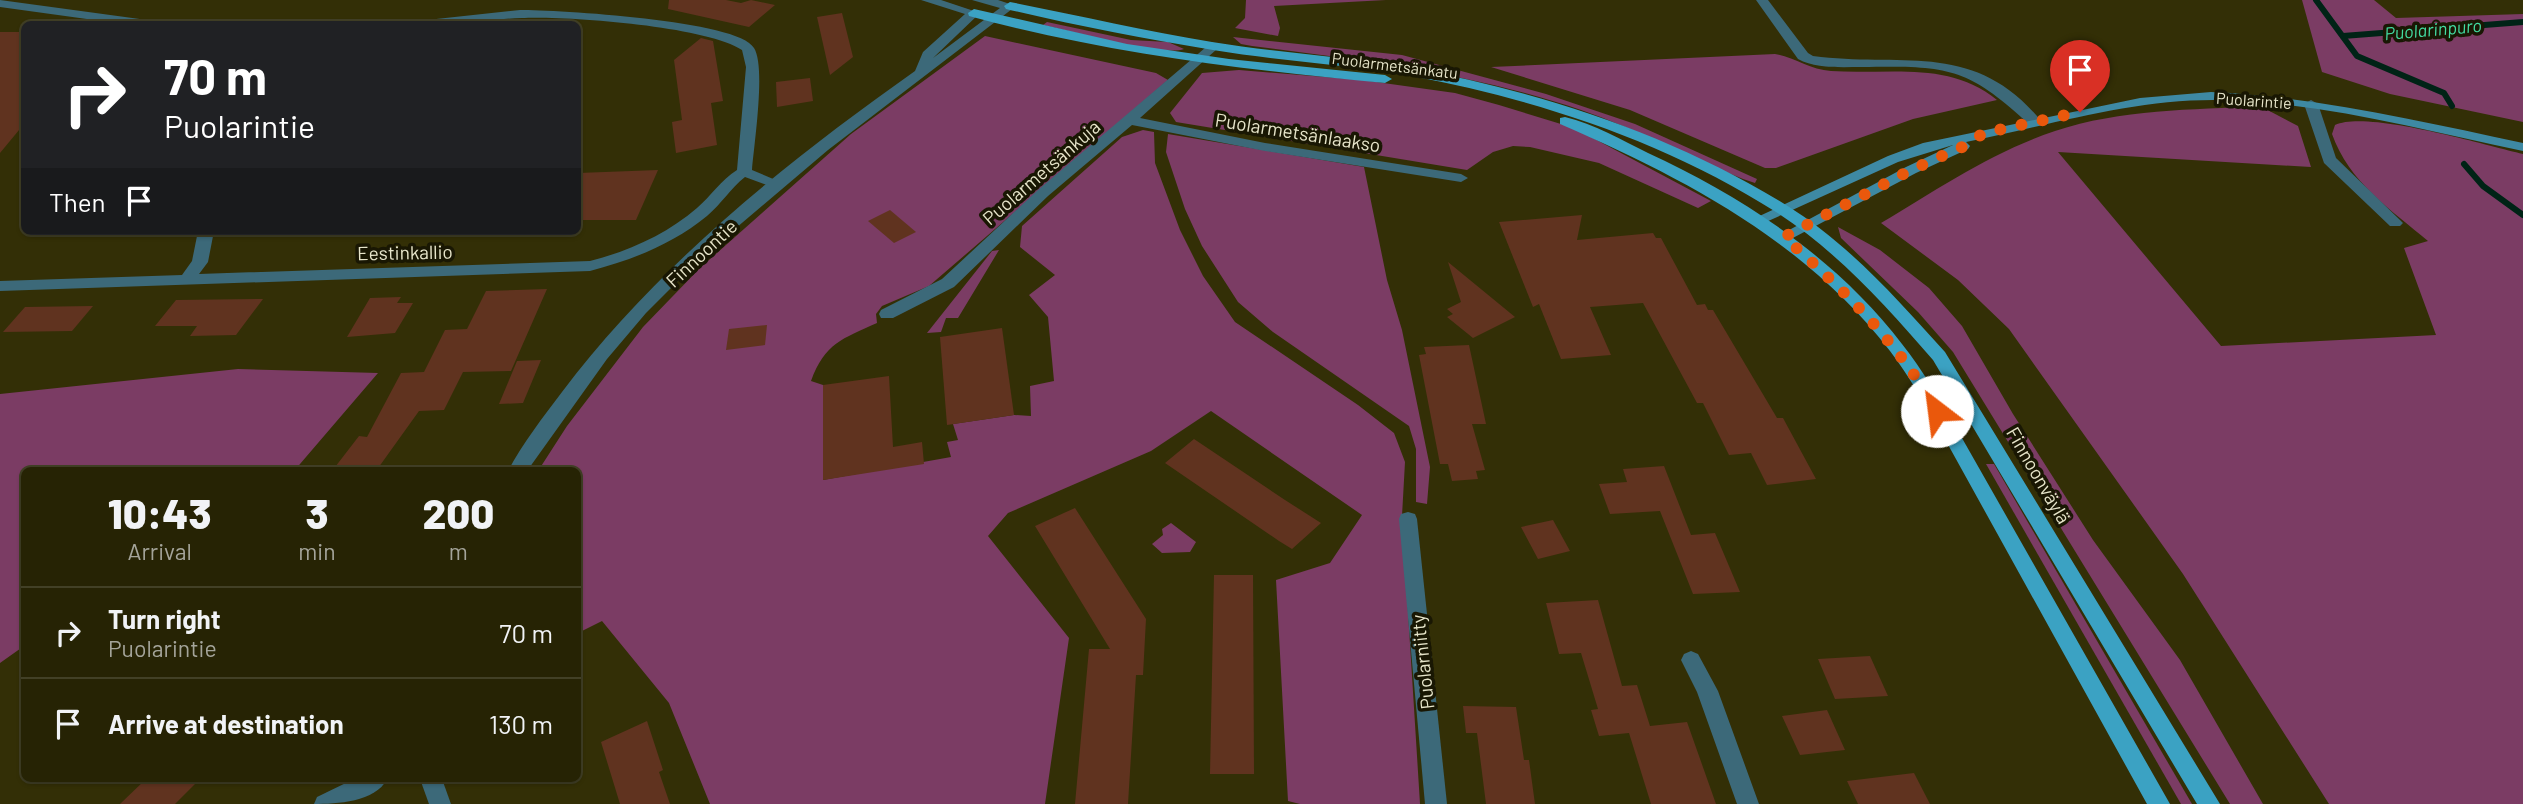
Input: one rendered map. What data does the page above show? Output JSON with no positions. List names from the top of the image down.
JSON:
{
  "streets": {
    "main road": ["Puolarmetsänkatu", "Puolarintie", "Finnoonväylä"],
    "street": [
      "Puolarmetsänlaakso",
      "Puolarmetsänkuja",
      "Eestinkallio",
      "Finnoontie",
      "Puolarniitty"
    ]
  },
  "crossings": [
    ["Puolarmetsänkatu", "Puolarintie"],
    ["Puolarmetsänkatu", "Puolarmetsänkuja"],
    ["Puolarmetsänkatu", "Finnoontie"],
    ["Puolarmetsänkatu", "Finnoonväylä"],
    ["Puolarintie", "Finnoonväylä"],
    ["Puolarmetsänlaakso", "Puolarmetsänkuja"]
  ],
  "water": ["Puolarinpuro"],
  "page": {
    "turn": ["70 m", "Puolarintie"],
    "then": "Then",
    "eta": [
      "10:43",
      "Arrival",
      "3",
      "min",
      "200",
      "m"
    ],
    "list": [
      {
        "name": "Turn right",
        "note": "Puolarintie",
        "value": "70 m"
      },
      {
        "name": "Arrive at destination",
        "value": "130 m"
      }
    ]
  }
}
